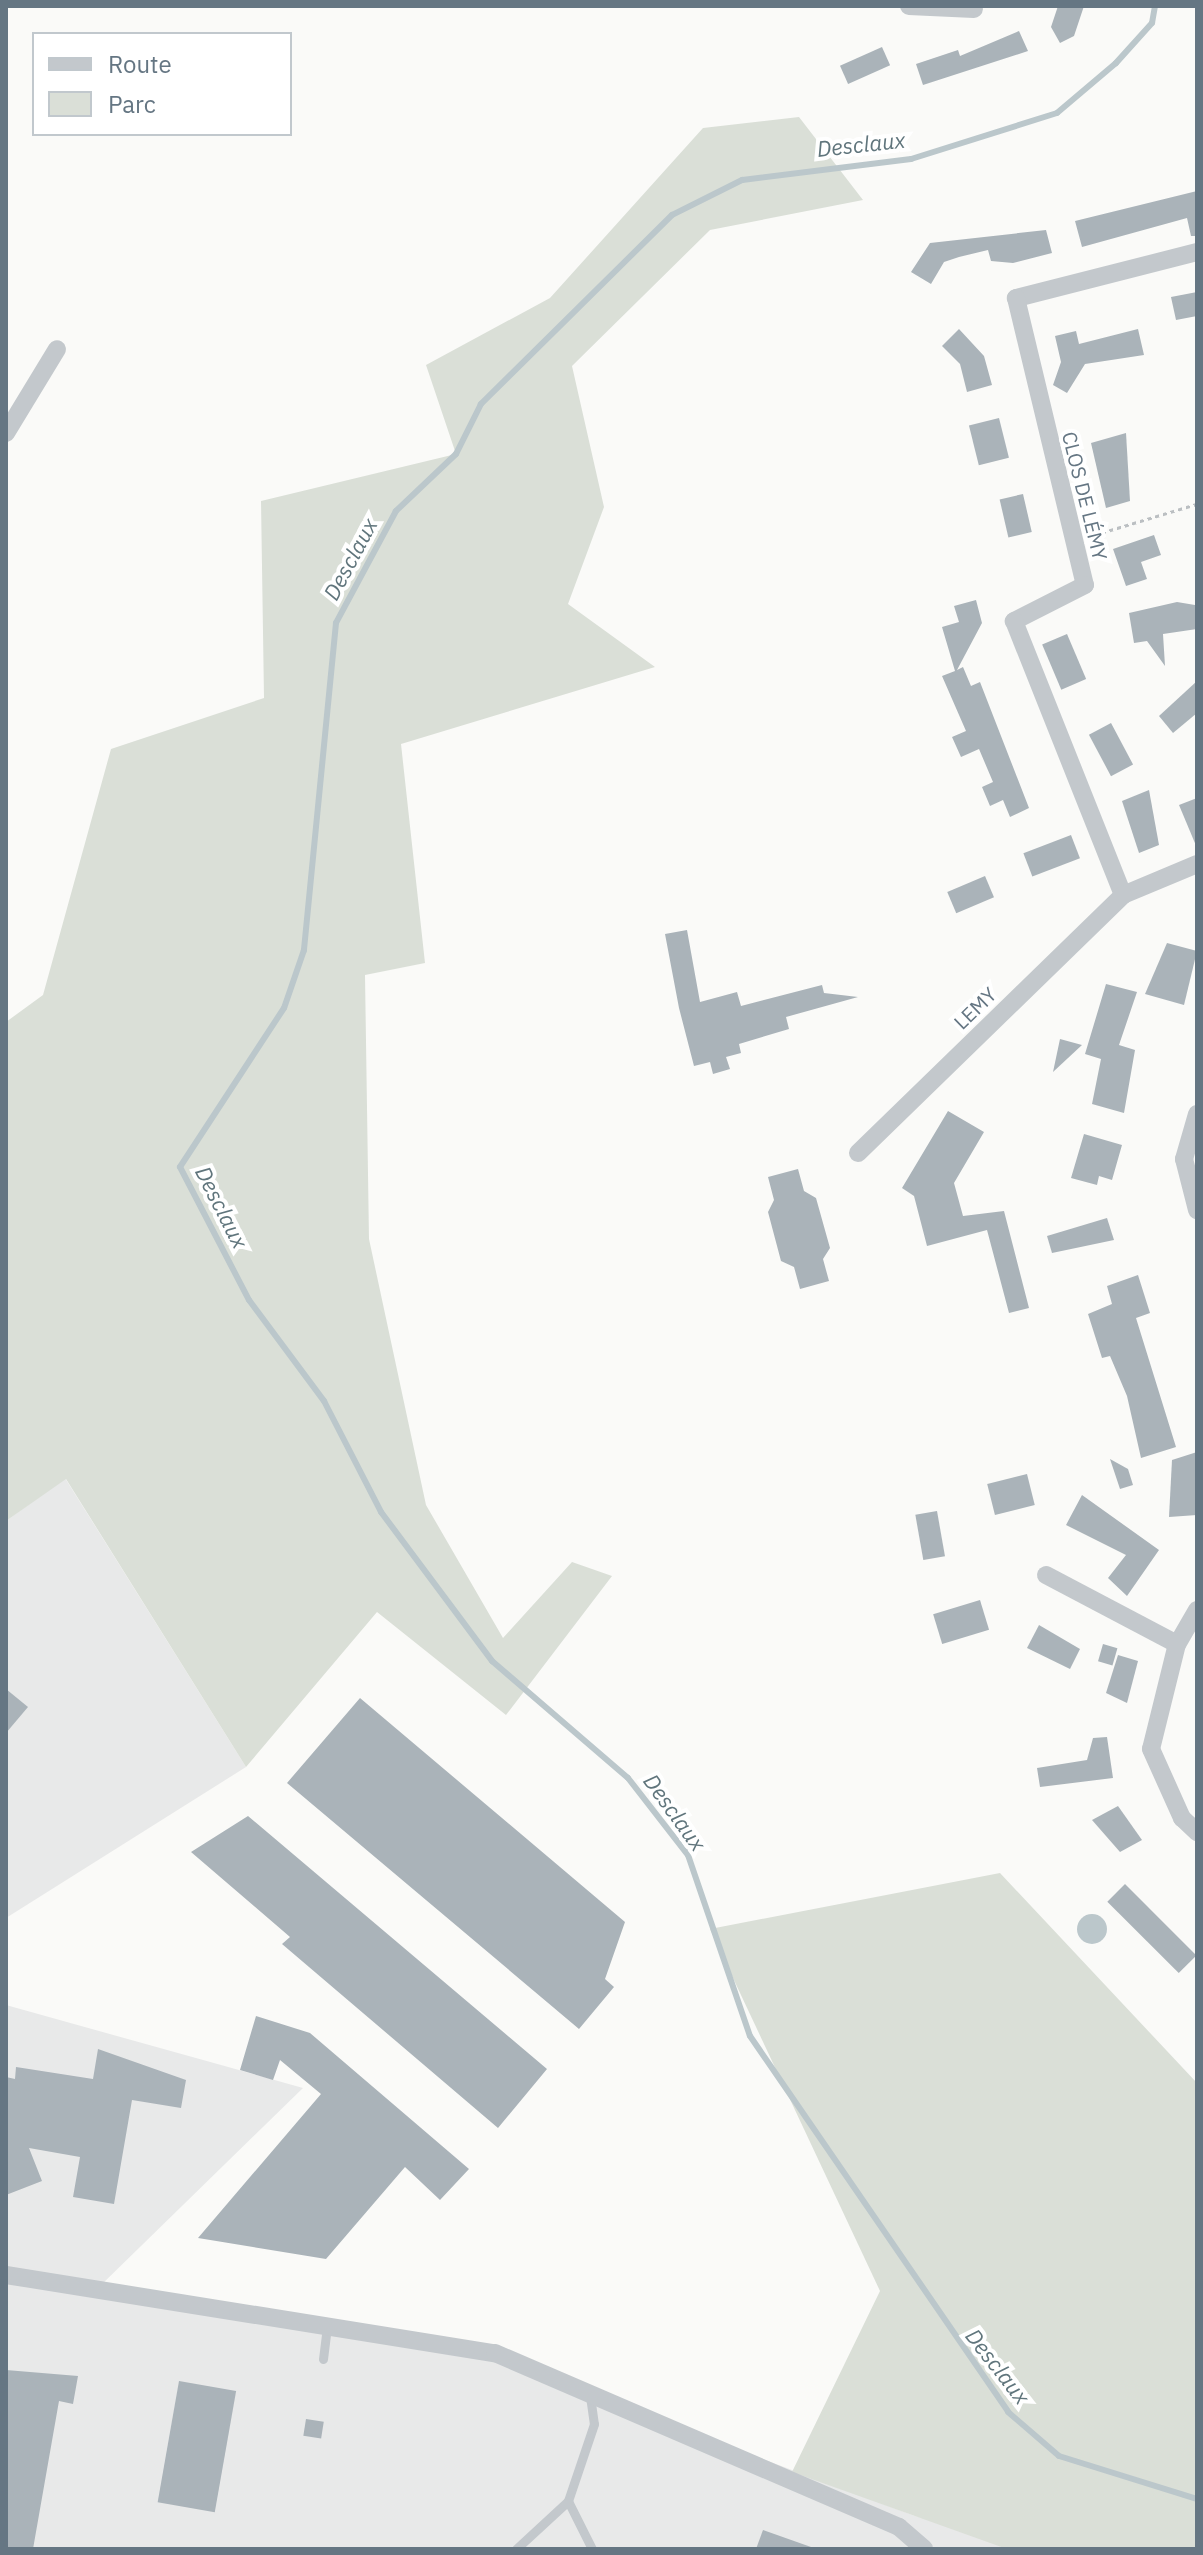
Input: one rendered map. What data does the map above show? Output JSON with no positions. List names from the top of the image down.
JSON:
{
  "streets": {
    "street": ["CLOS DE LÉMY", "LEMY"]
  },
  "crossings": [
    ["CLOS DE LÉMY", "LEMY"]
  ],
  "water": ["Desclaux"],
  "legend": ["Route", "Parc"]
}
